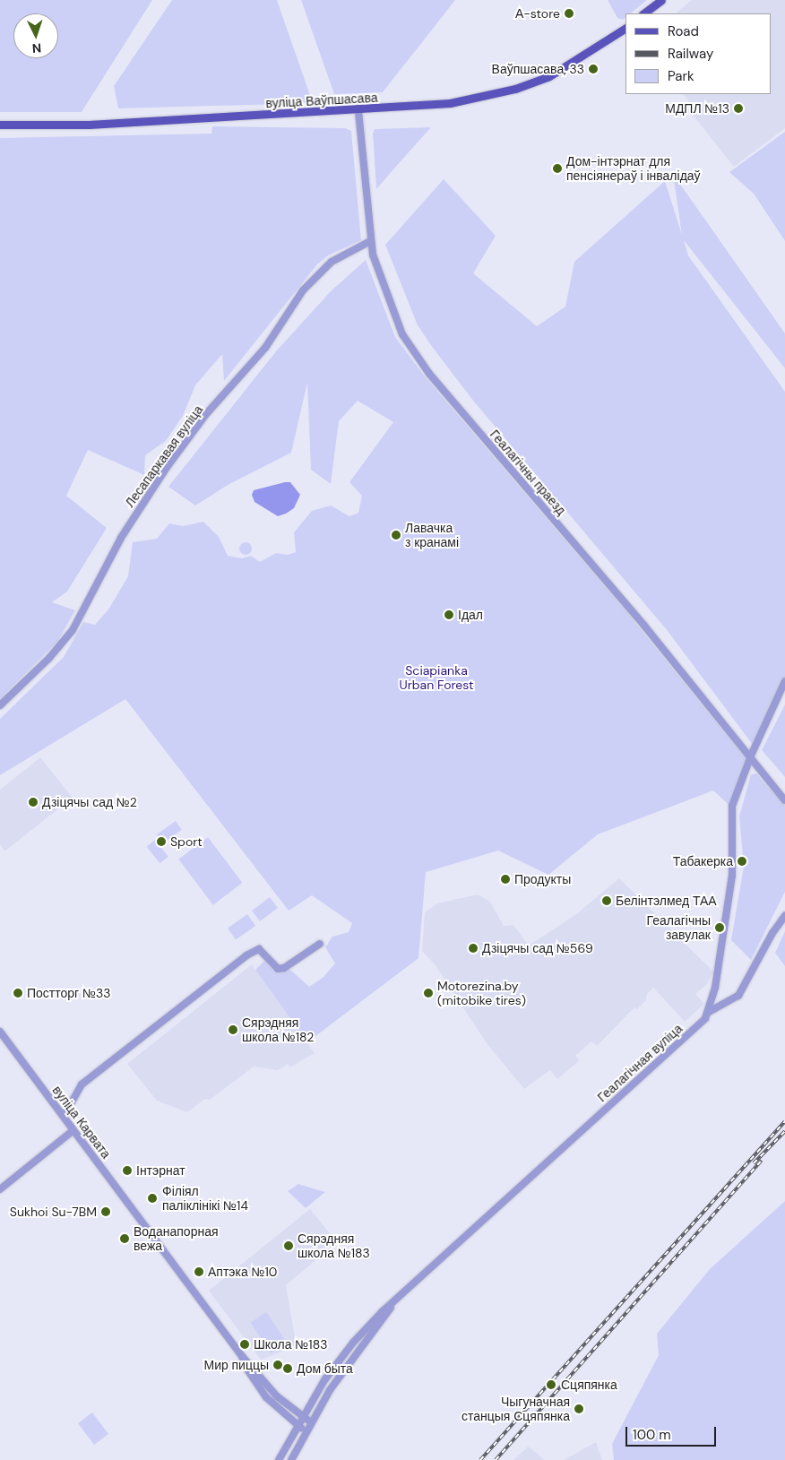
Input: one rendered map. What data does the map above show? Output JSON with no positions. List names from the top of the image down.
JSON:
{
  "streets": {
    "main road": ["вуліца Ваўпшасава"],
    "street": [
      "Лесапаркавая вуліца",
      "Геалагічны праезд",
      "Геалагічная вуліца",
      "вуліца Карвата"
    ]
  },
  "crossings": [
    ["вуліца Ваўпшасава", "Геалагічны праезд"],
    ["Лесапаркавая вуліца", "Геалагічны праезд"],
    ["Геалагічны праезд", "Геалагічная вуліца"],
    ["Геалагічная вуліца", "вуліца Карвата"]
  ],
  "parks": ["Sciapianka Urban Forest"],
  "places": [
    "А-store",
    "Ваўпшасава, 33",
    "МДПЛ №13",
    "Дом-інтэрнат для пенсіянераў і інвалідаў",
    "Лавачка з кранамі",
    "Ідал",
    "Дзіцячы сад №2",
    "Sport",
    "Табакерка",
    "Продукты",
    "Белінтэлмед ТАА",
    "Геалагічны завулак",
    "Дзіцячы сад №569",
    "Постторг №33",
    "Motorezina.by (mitobike tires)",
    "Сярэдняя школа №182",
    "Інтэрнат",
    "Філіял паліклінікі №14",
    "Sukhoi Su-7BM",
    "Воданапорная вежа",
    "Сярэдняя школа №183",
    "Аптэка №10",
    "Школа №183",
    "Мир пиццы",
    "Дом быта",
    "Сцяпянка",
    "Чыгуначная станцыя Сцяпянка"
  ],
  "legend": ["Road", "Railway", "Park"],
  "scale_bar": "100 m",
  "north": "bottom"
}
